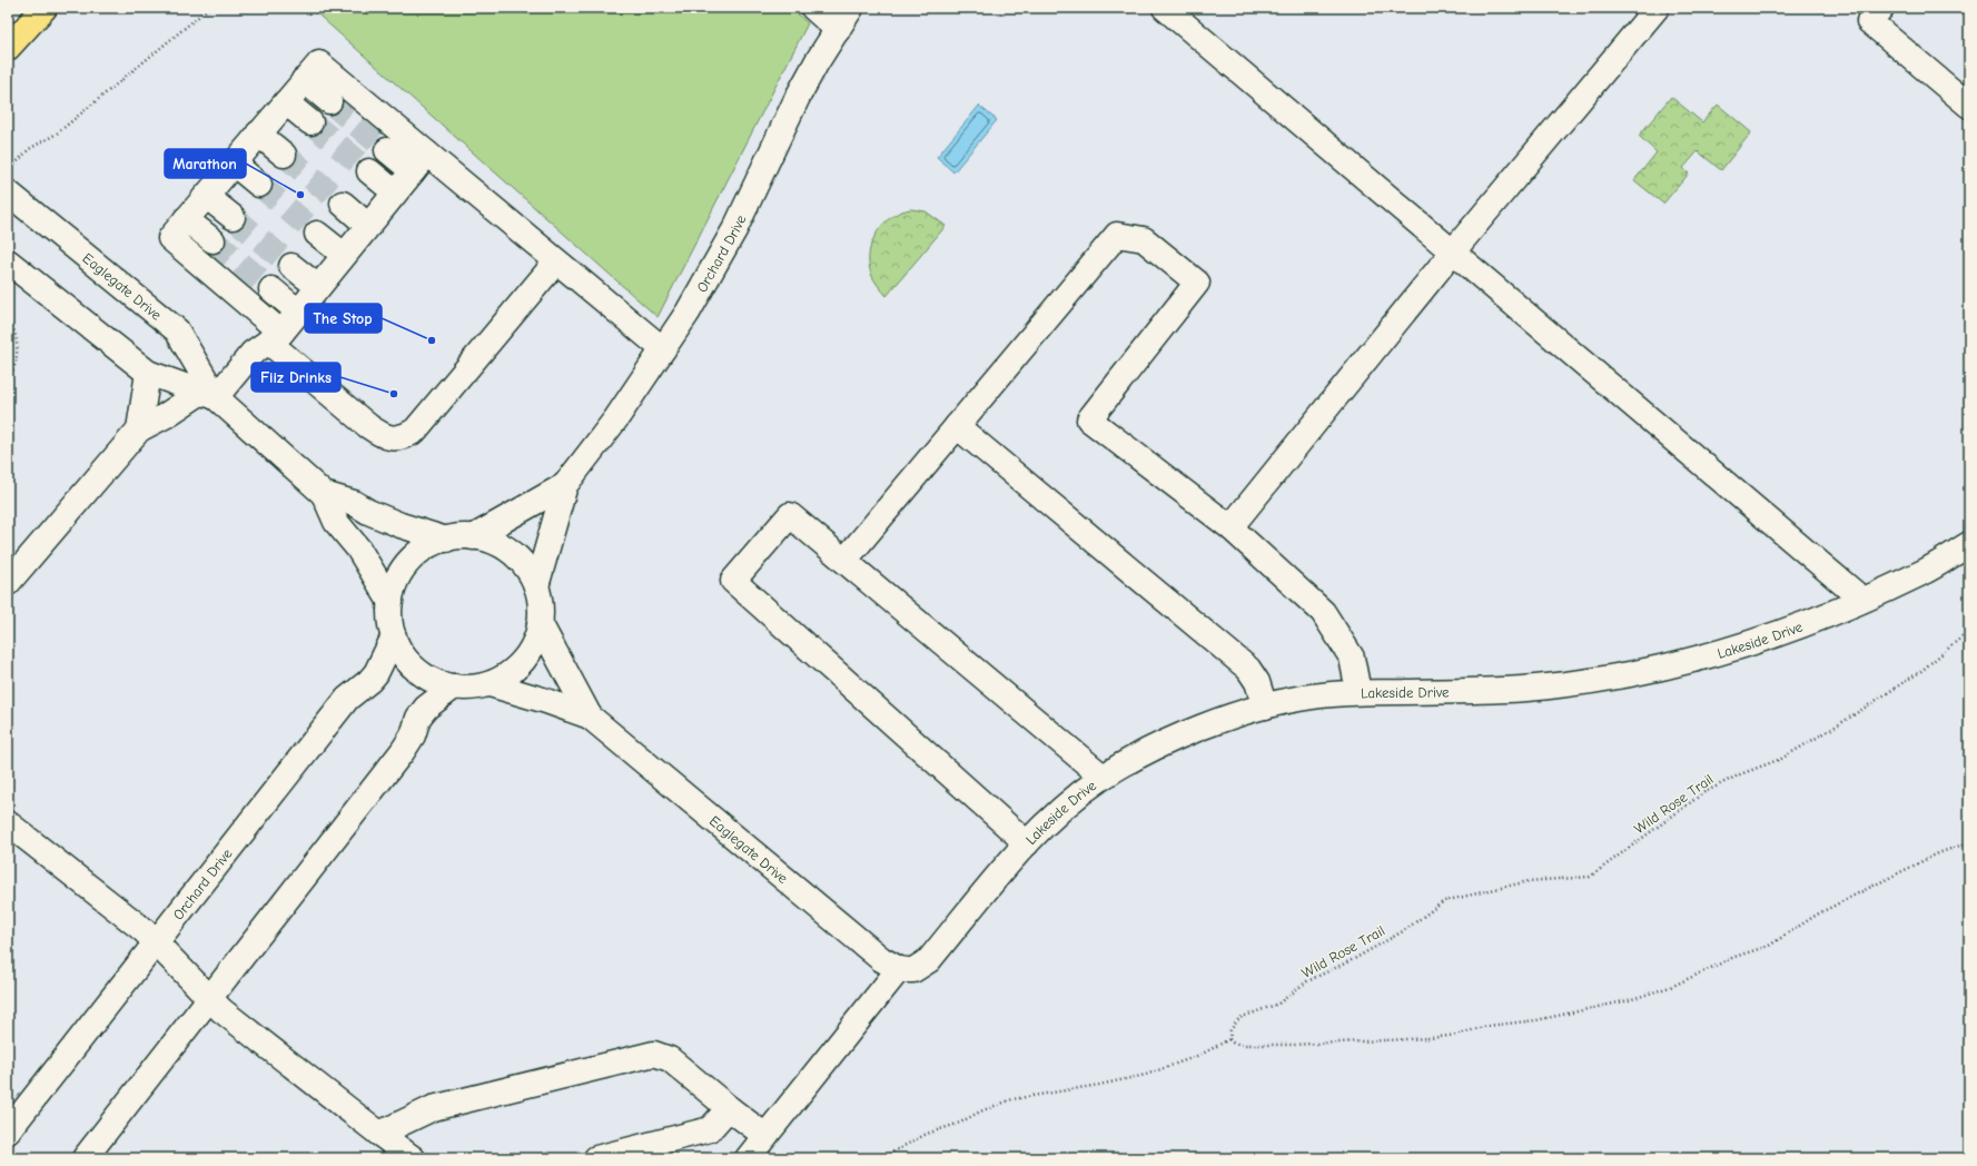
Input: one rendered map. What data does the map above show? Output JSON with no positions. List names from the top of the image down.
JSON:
{
  "streets": {
    "street": ["Orchard Drive", "Eaglegate Drive", "Lakeside Drive"],
    "path": ["Wild Rose Trail"]
  },
  "crossings": [
    ["Orchard Drive", "Eaglegate Drive"],
    ["Eaglegate Drive", "Lakeside Drive"]
  ],
  "places": ["Marathon", "The Stop", "Fiiz Drinks"]
}
